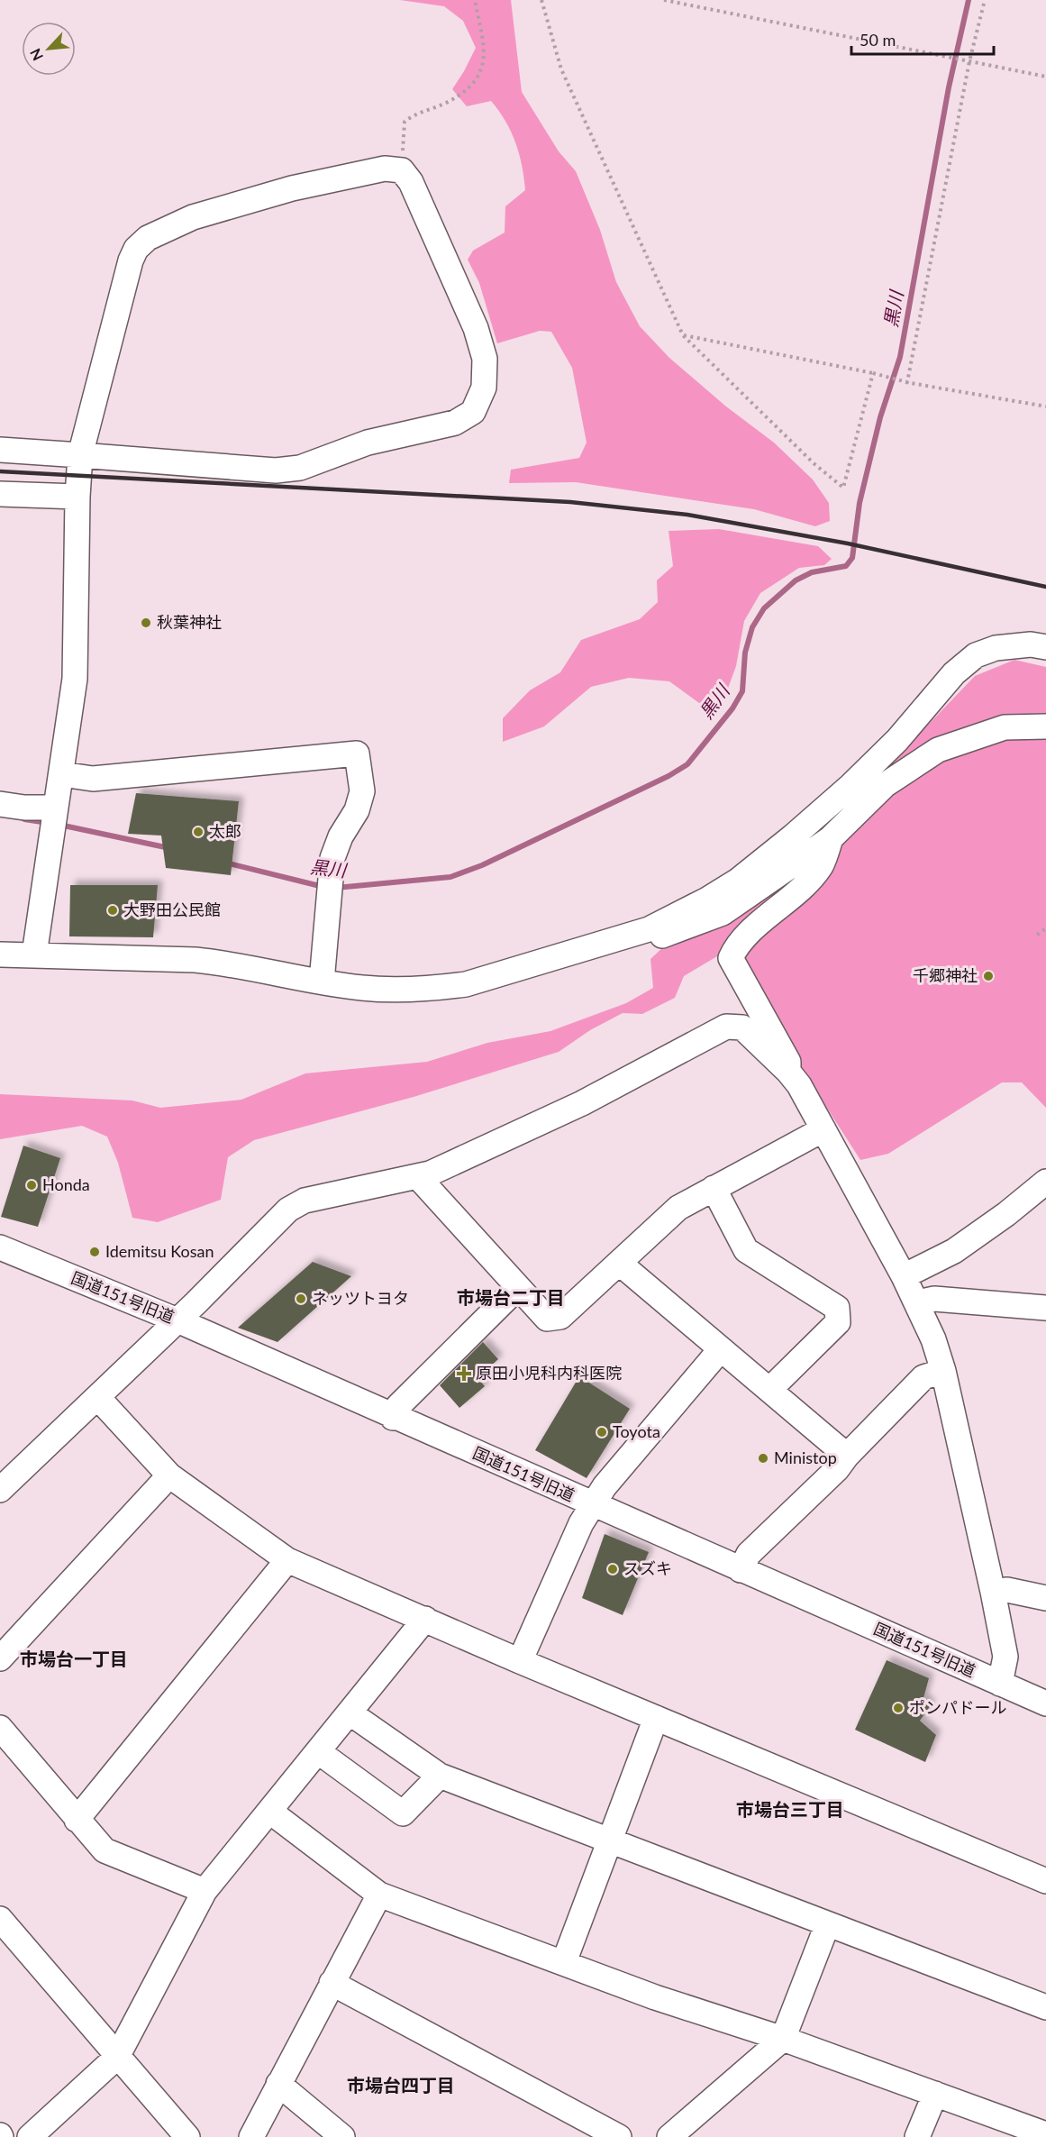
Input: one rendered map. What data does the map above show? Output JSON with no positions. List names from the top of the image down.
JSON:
{
  "streets": {
    "street": ["国道151号旧道"]
  },
  "districts": [
    "市場台二丁目",
    "市場台一丁目",
    "市場台三丁目",
    "市場台四丁目"
  ],
  "water": ["黒川"],
  "places": {
    "other": [
      "秋葉神社",
      "太郎",
      "大野田公民館",
      "千郷神社",
      "Honda",
      "Idemitsu Kosan",
      "ネッツトヨタ",
      "Toyota",
      "Ministop",
      "スズキ",
      "ポンパドール"
    ],
    "health": ["原田小児科内科医院"]
  },
  "scale_bar": "50 m",
  "north": "bottom left"
}
